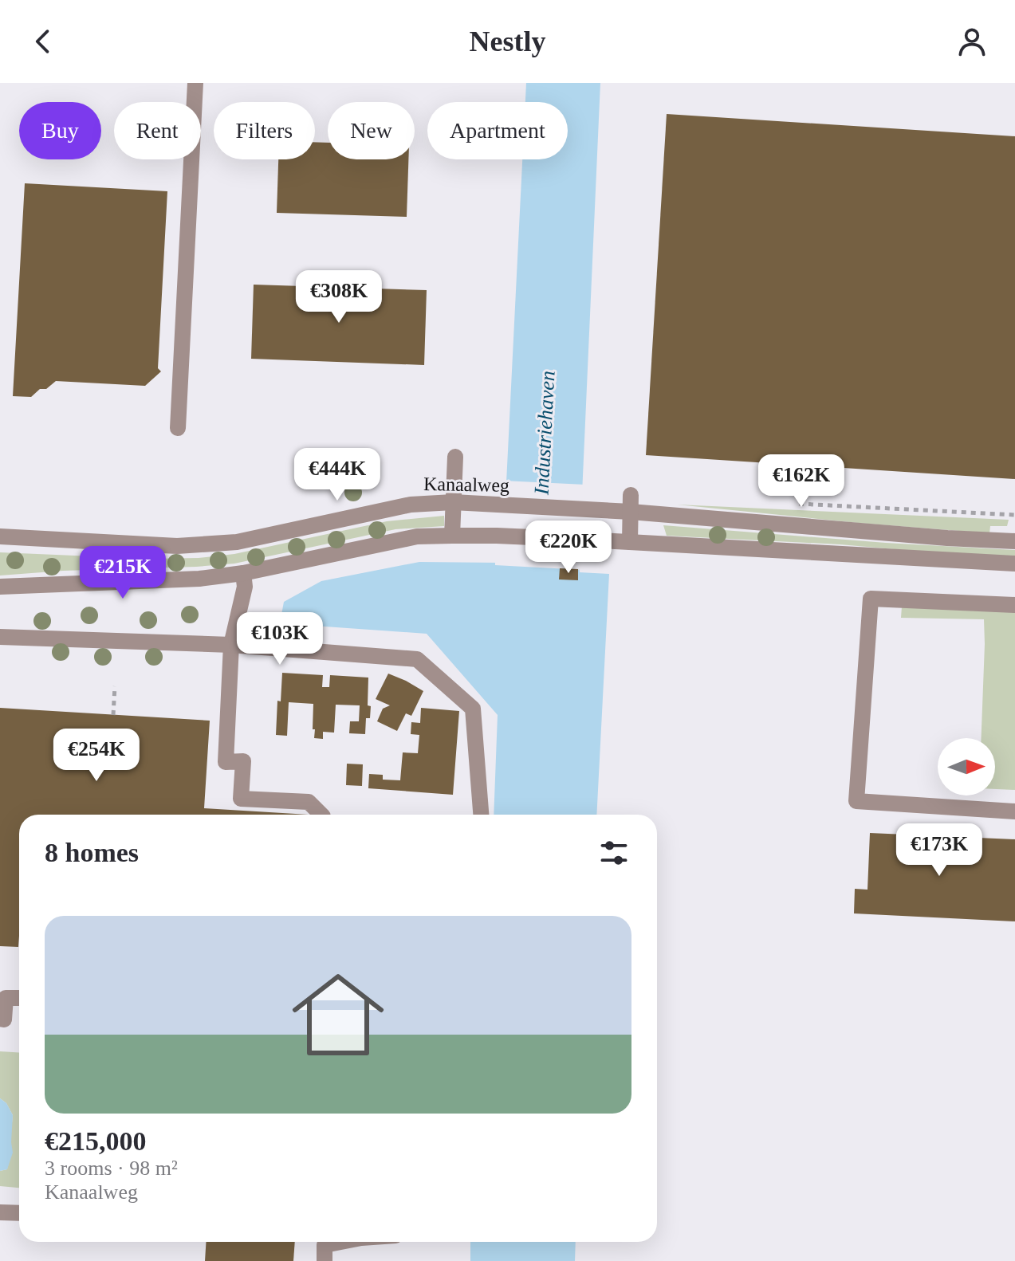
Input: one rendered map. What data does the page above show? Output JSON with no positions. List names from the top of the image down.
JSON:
{
  "streets": {
    "street": ["Kanaalweg"]
  },
  "water": ["Industriehaven"],
  "north": "right",
  "page": {
    "header": "Nestly",
    "chip": [
      "Buy",
      "Rent",
      "Filters",
      "New",
      "Apartment"
    ],
    "price": [
      "€308K",
      "€444K",
      "€162K",
      "€220K",
      "€215K",
      "€103K",
      "€254K",
      "€173K"
    ],
    "heading": "8 homes",
    "list": [
      {
        "name": "€215,000",
        "note": "3 rooms · 98 m² · Kanaalweg"
      }
    ]
  }
}
